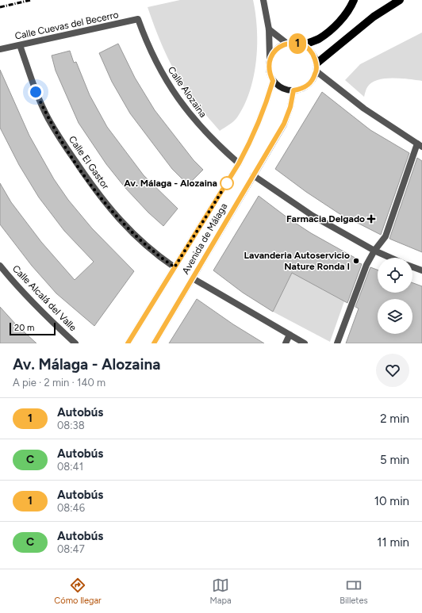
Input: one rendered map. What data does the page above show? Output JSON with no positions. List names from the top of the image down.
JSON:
{
  "streets": {
    "main road": ["Avenida de Málaga"],
    "street": [
      "Calle Cuevas del Becerro",
      "Calle Alozaina",
      "Calle El Gastor",
      "Calle Alcalá del Valle"
    ]
  },
  "crossings": [
    ["Calle Cuevas del Becerro", "Calle Alozaina"],
    ["Calle Cuevas del Becerro", "Calle El Gastor"],
    ["Calle Alozaina", "Avenida de Málaga"],
    ["Calle El Gastor", "Avenida de Málaga"]
  ],
  "places": {
    "other": ["Av. Málaga - Alozaina", "Lavanderia Autoservicio Nature Ronda I"],
    "health": ["Farmacia Delgado"]
  },
  "lines": ["bus line 1"],
  "scale_bar": "20 m",
  "page": {
    "on_map": "1",
    "scale": "20 m",
    "heading": ["Av. Málaga - Alozaina", "A pie · 2 min · 140 m"],
    "list": [
      {
        "mark": "1",
        "name": "Autobús",
        "note": "08:38",
        "value": "2 min"
      },
      {
        "mark": "C",
        "name": "Autobús",
        "note": "08:41",
        "value": "5 min"
      },
      {
        "mark": "1",
        "name": "Autobús",
        "note": "08:46",
        "value": "10 min"
      },
      {
        "mark": "C",
        "name": "Autobús",
        "note": "08:47",
        "value": "11 min"
      }
    ],
    "tabs": ["Cómo llegar", "Mapa", "Billetes"]
  }
}
